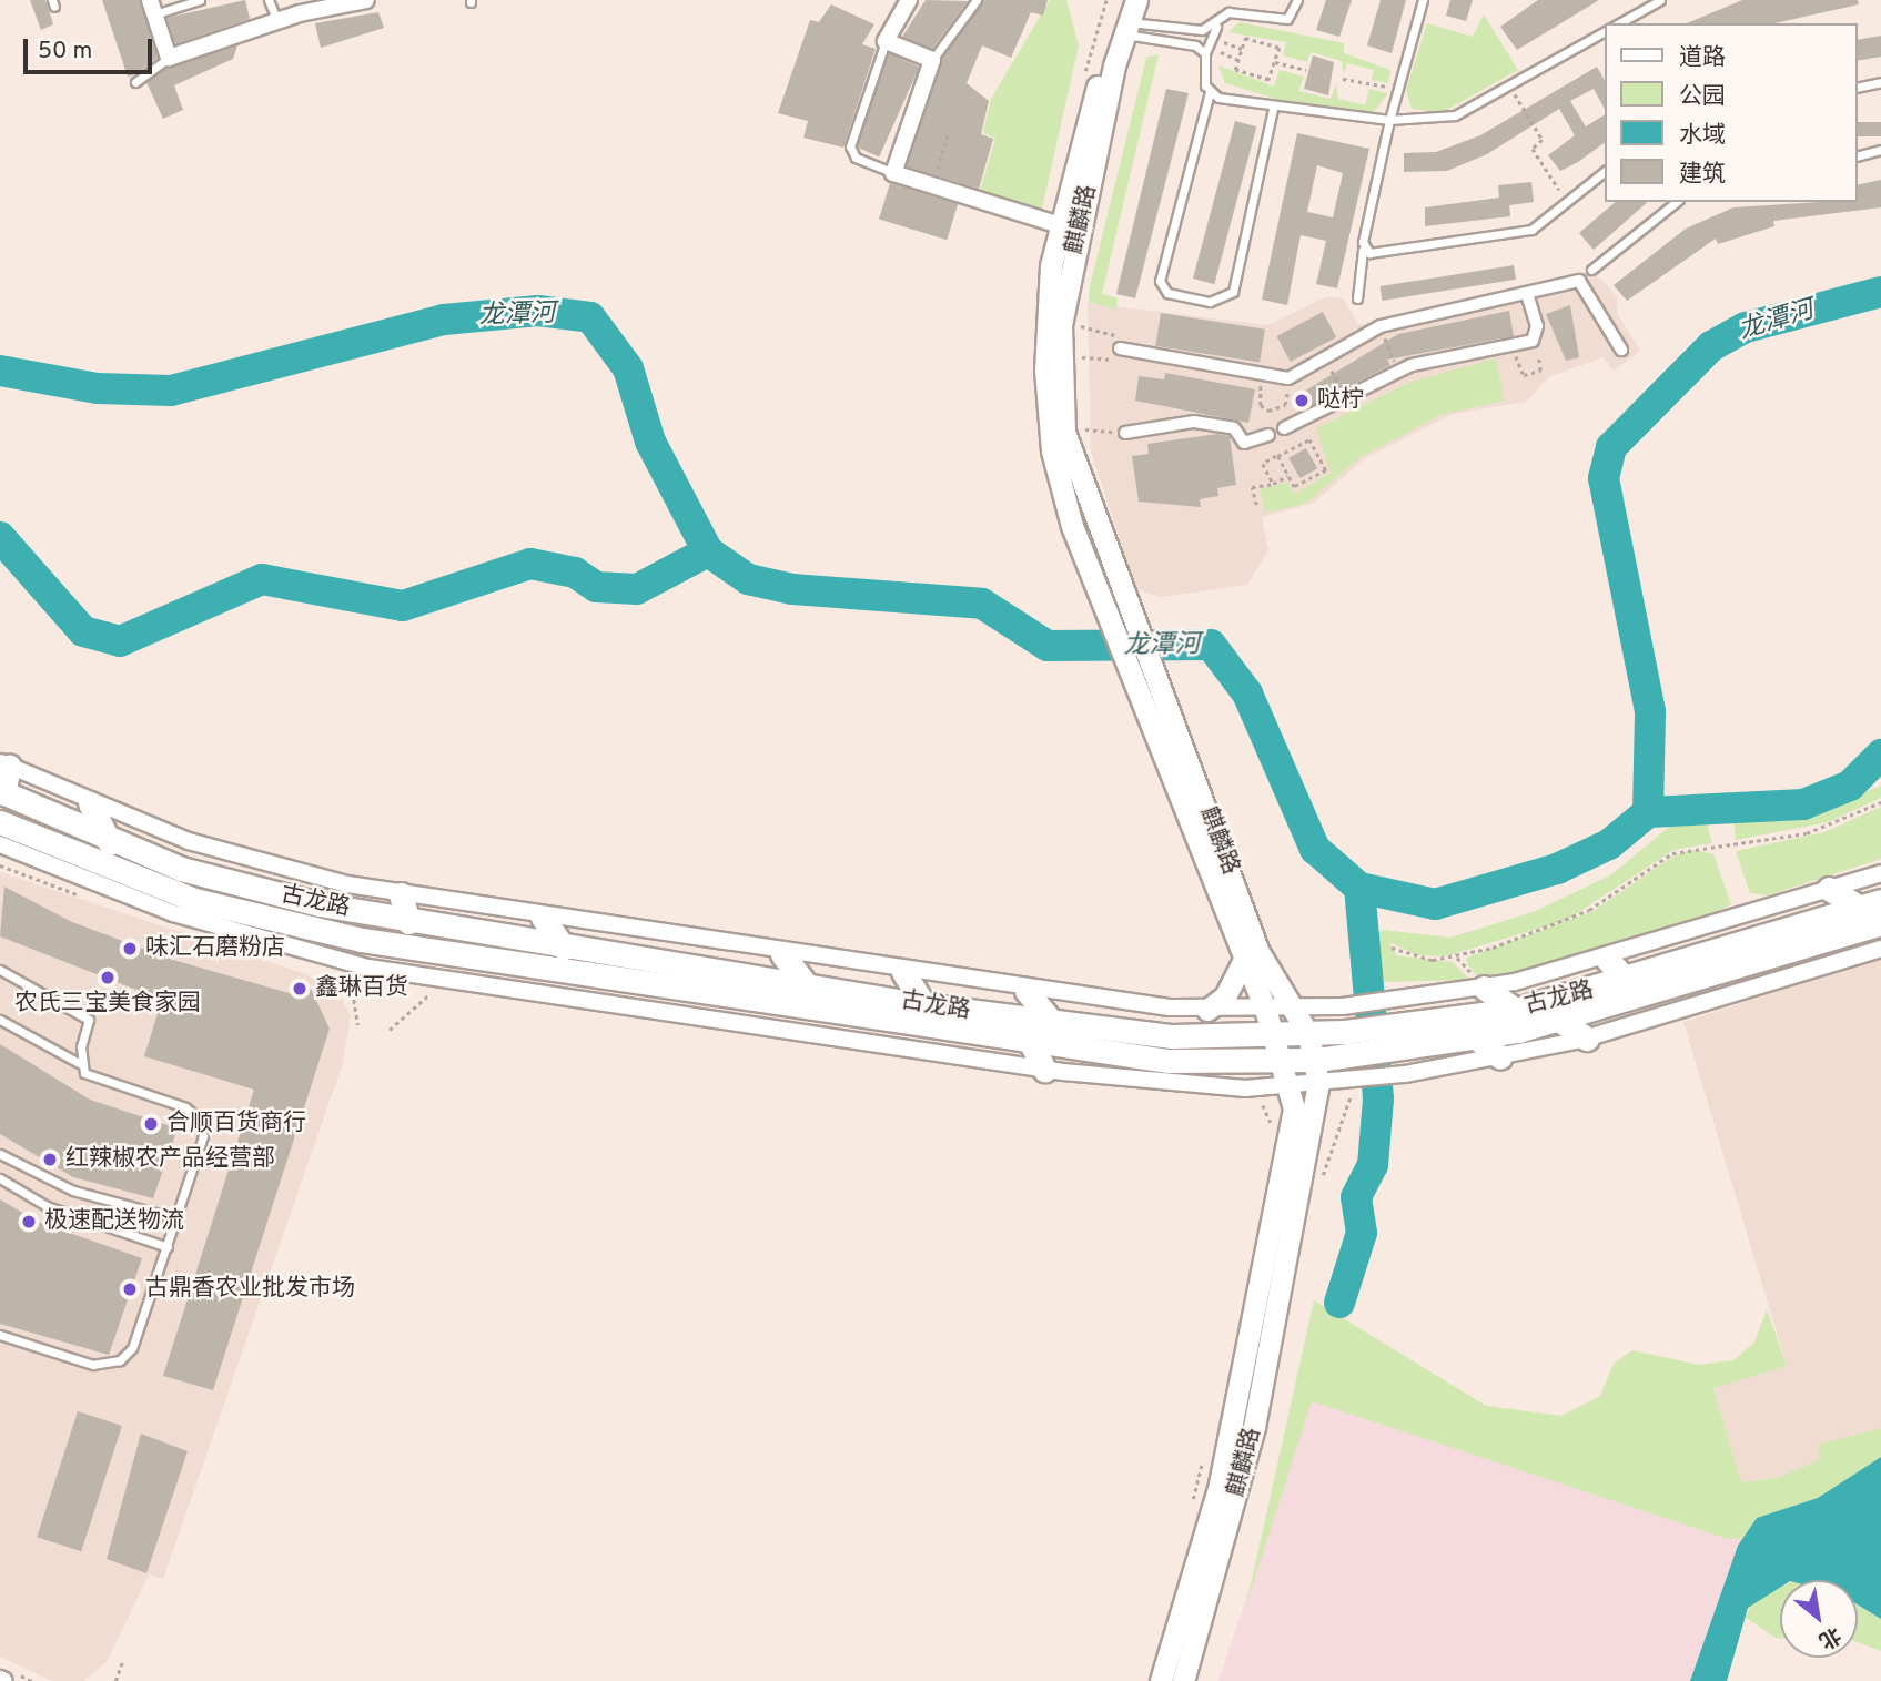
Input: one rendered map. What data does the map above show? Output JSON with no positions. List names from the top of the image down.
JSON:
{
  "streets": {
    "main road": ["麒麟路", "古龙路"]
  },
  "crossings": [
    ["麒麟路", "古龙路"]
  ],
  "water": ["龙潭河"],
  "places": [
    "哒柠",
    "味汇石磨粉店",
    "农氏三宝美食家园",
    "鑫琳百货",
    "合顺百货商行",
    "红辣椒农产品经营部",
    "极速配送物流",
    "古鼎香农业批发市场"
  ],
  "legend": [
    "道路",
    "公园",
    "水域",
    "建筑"
  ],
  "scale_bar": "50 m",
  "north": "bottom right"
}
